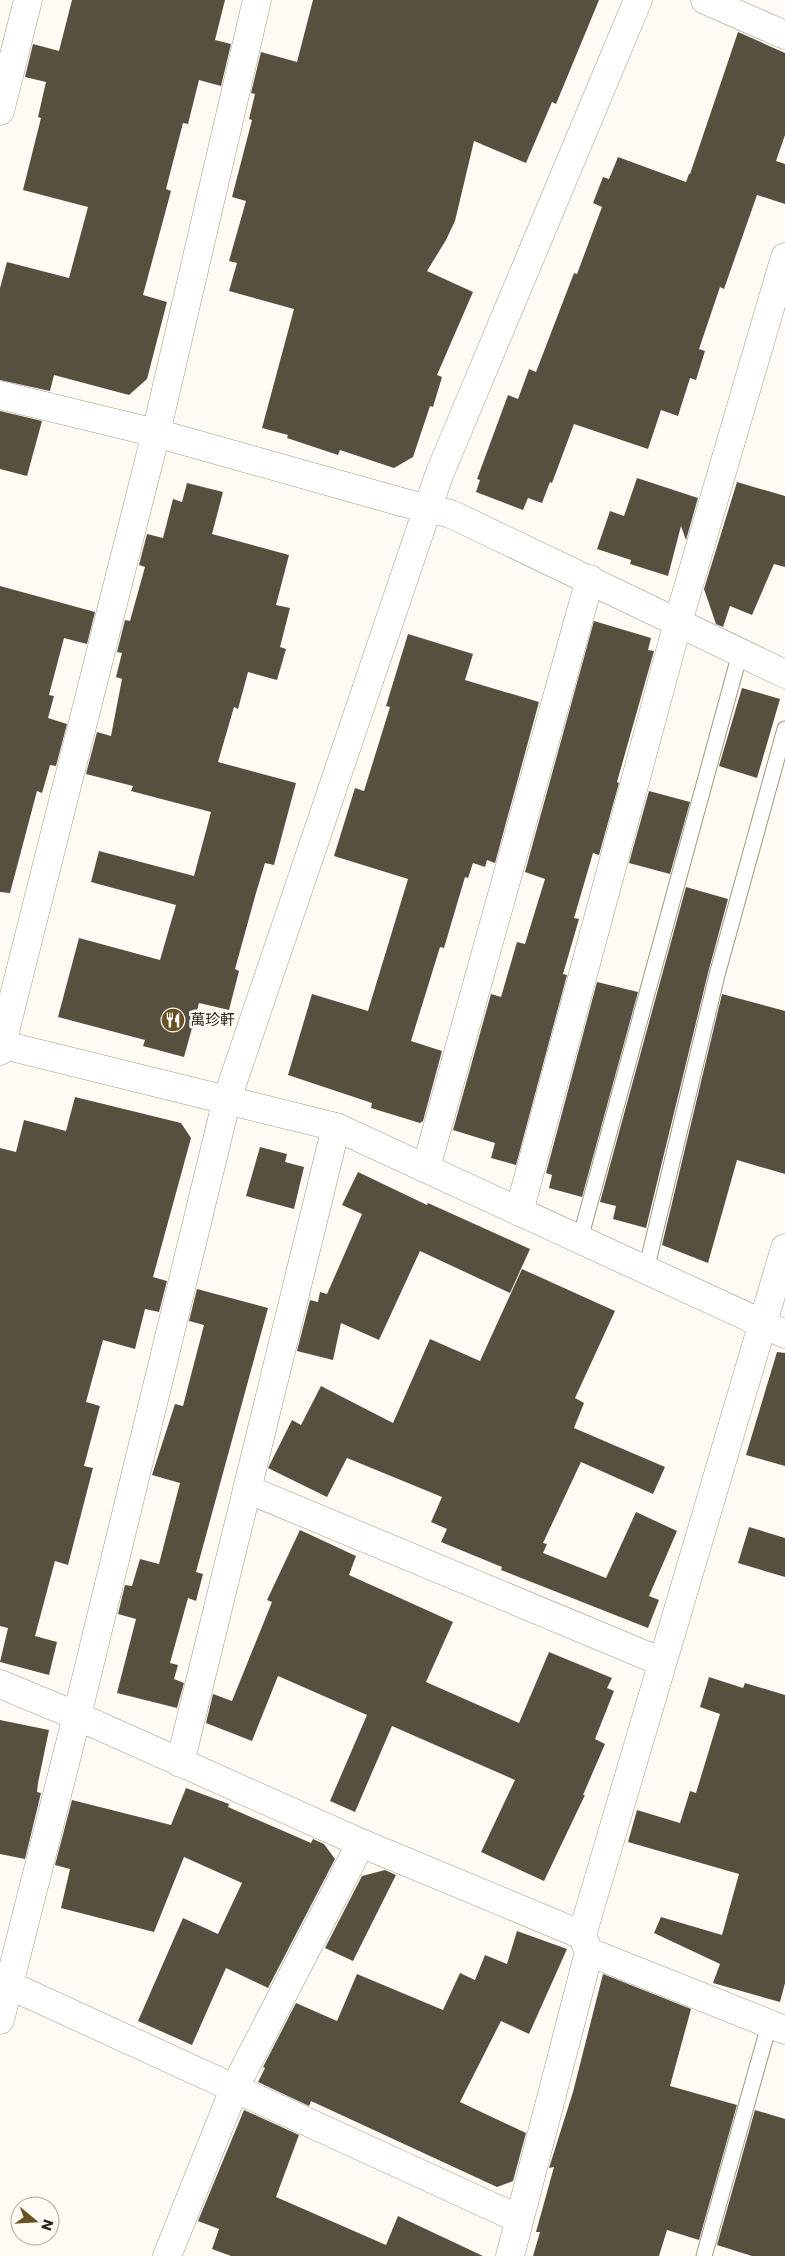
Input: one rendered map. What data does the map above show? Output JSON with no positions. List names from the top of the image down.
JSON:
{
  "places": {
    "restaurant": ["萬珍軒"]
  },
  "north": "right"
}
